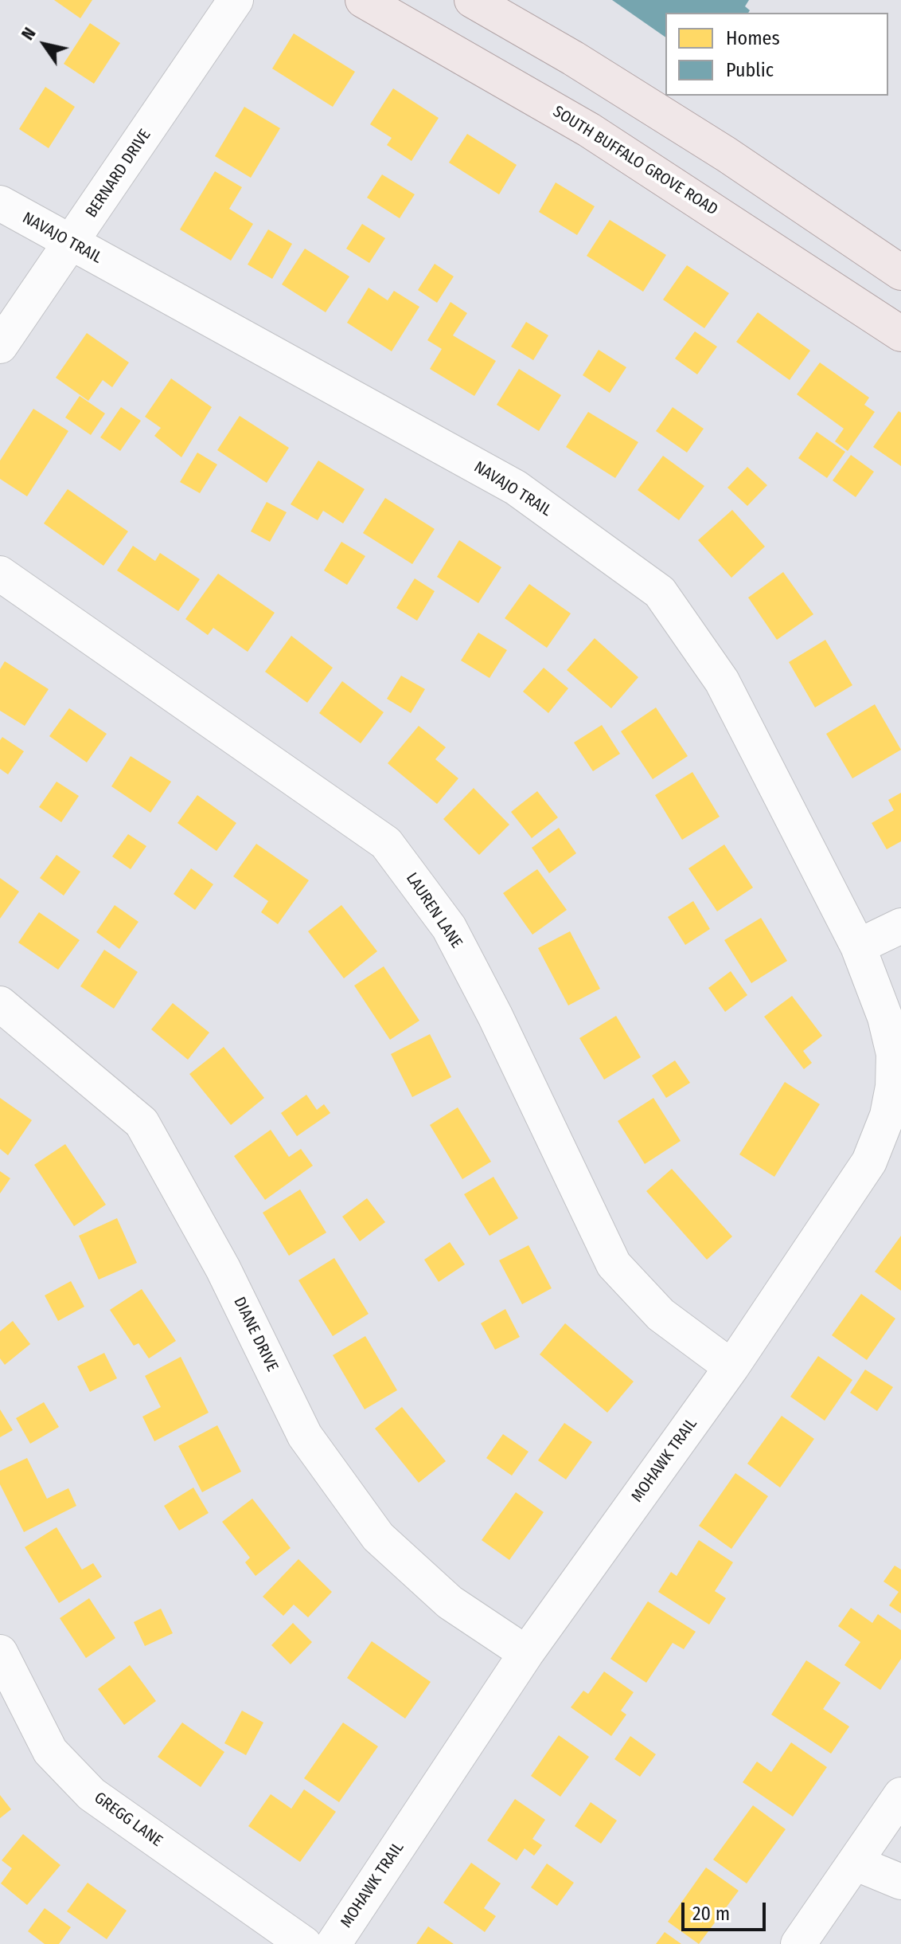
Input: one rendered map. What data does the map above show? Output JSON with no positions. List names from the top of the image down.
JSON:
{
  "streets": {
    "main road": ["SOUTH BUFFALO GROVE ROAD"],
    "street": [
      "BERNARD DRIVE",
      "NAVAJO TRAIL",
      "LAUREN LANE",
      "DIANE DRIVE",
      "MOHAWK TRAIL",
      "GREGG LANE"
    ]
  },
  "crossings": [
    ["BERNARD DRIVE", "NAVAJO TRAIL"],
    ["NAVAJO TRAIL", "MOHAWK TRAIL"],
    ["LAUREN LANE", "MOHAWK TRAIL"],
    ["DIANE DRIVE", "MOHAWK TRAIL"]
  ],
  "legend": ["Homes", "Public"],
  "scale_bar": "20 m",
  "north": "top left"
}
